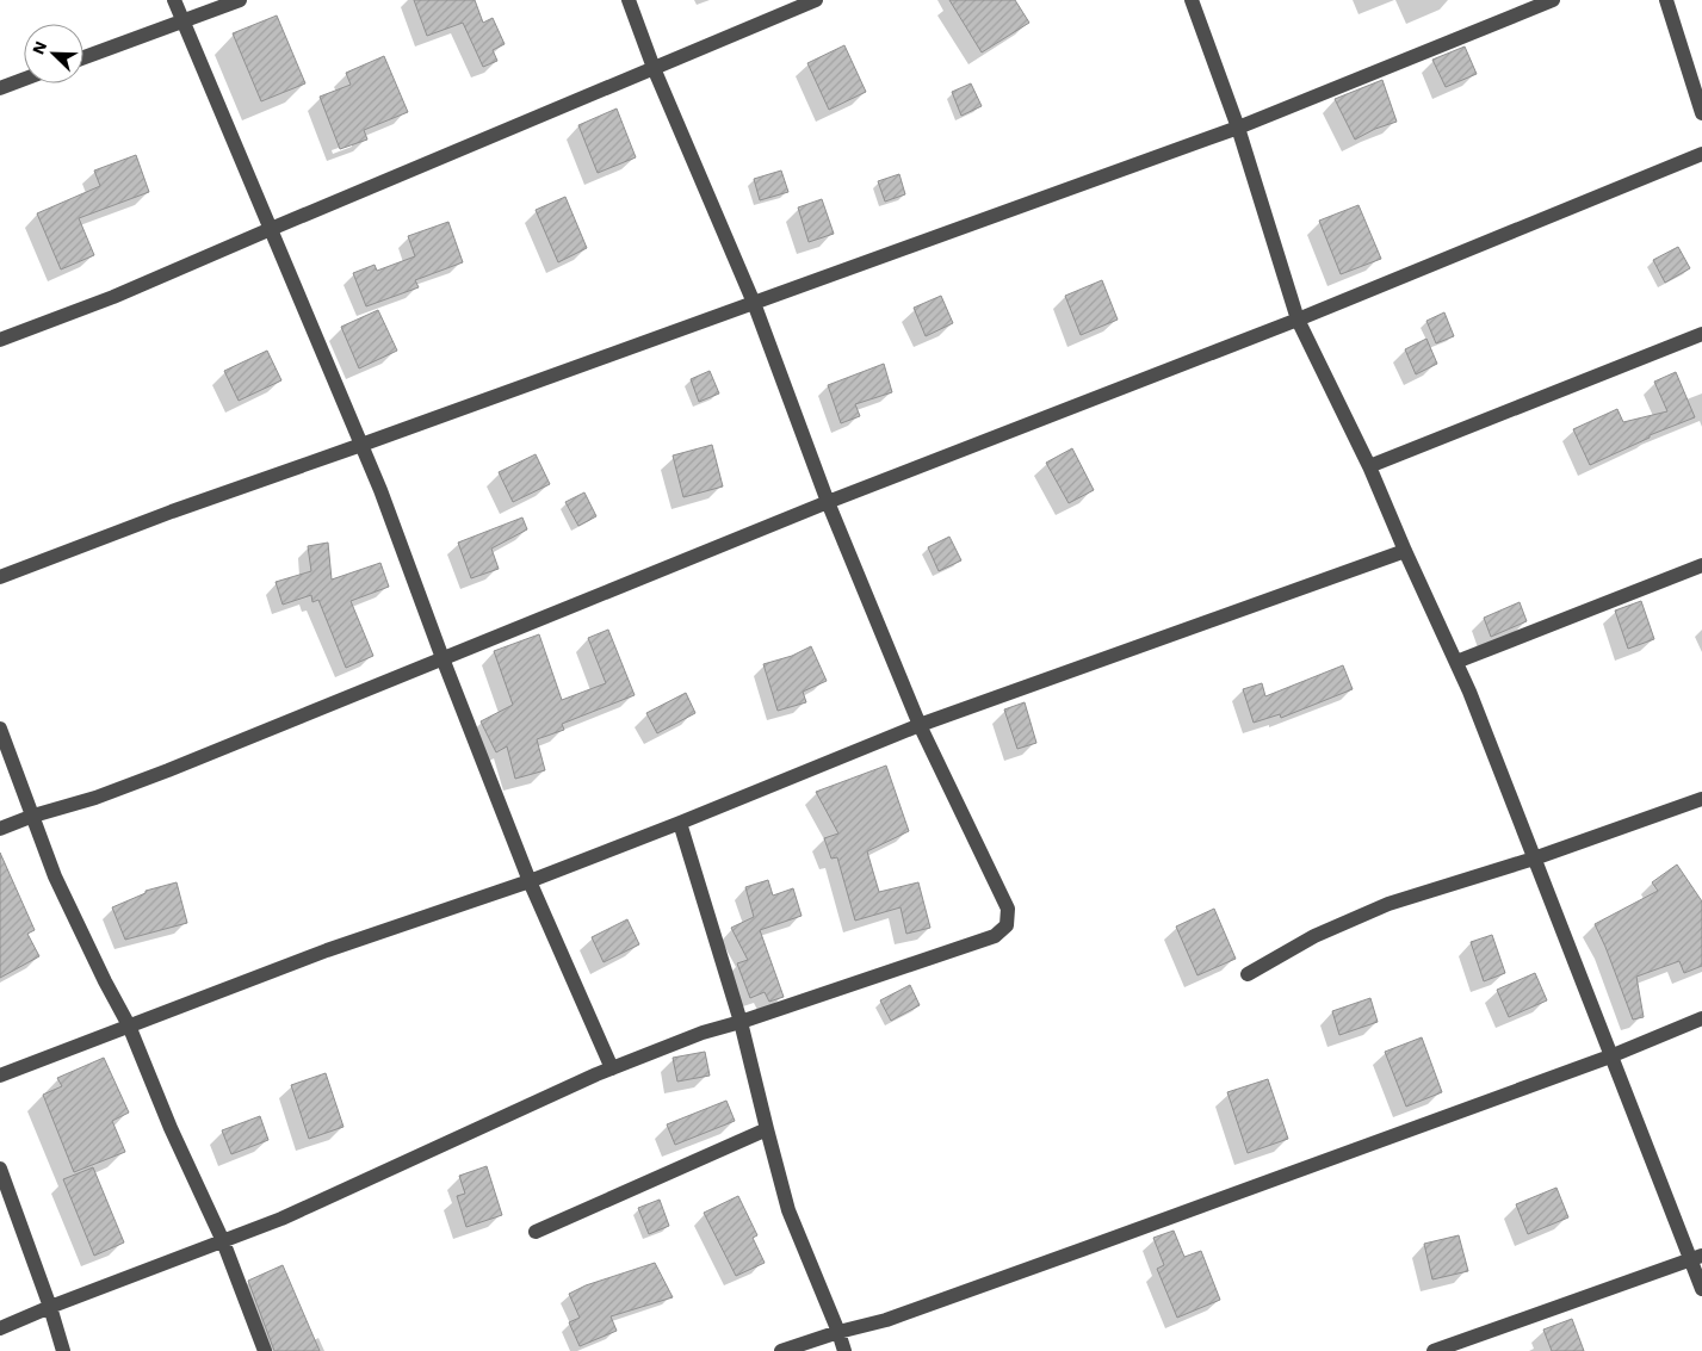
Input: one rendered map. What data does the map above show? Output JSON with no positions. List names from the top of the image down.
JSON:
{
  "north": "top left"
}
